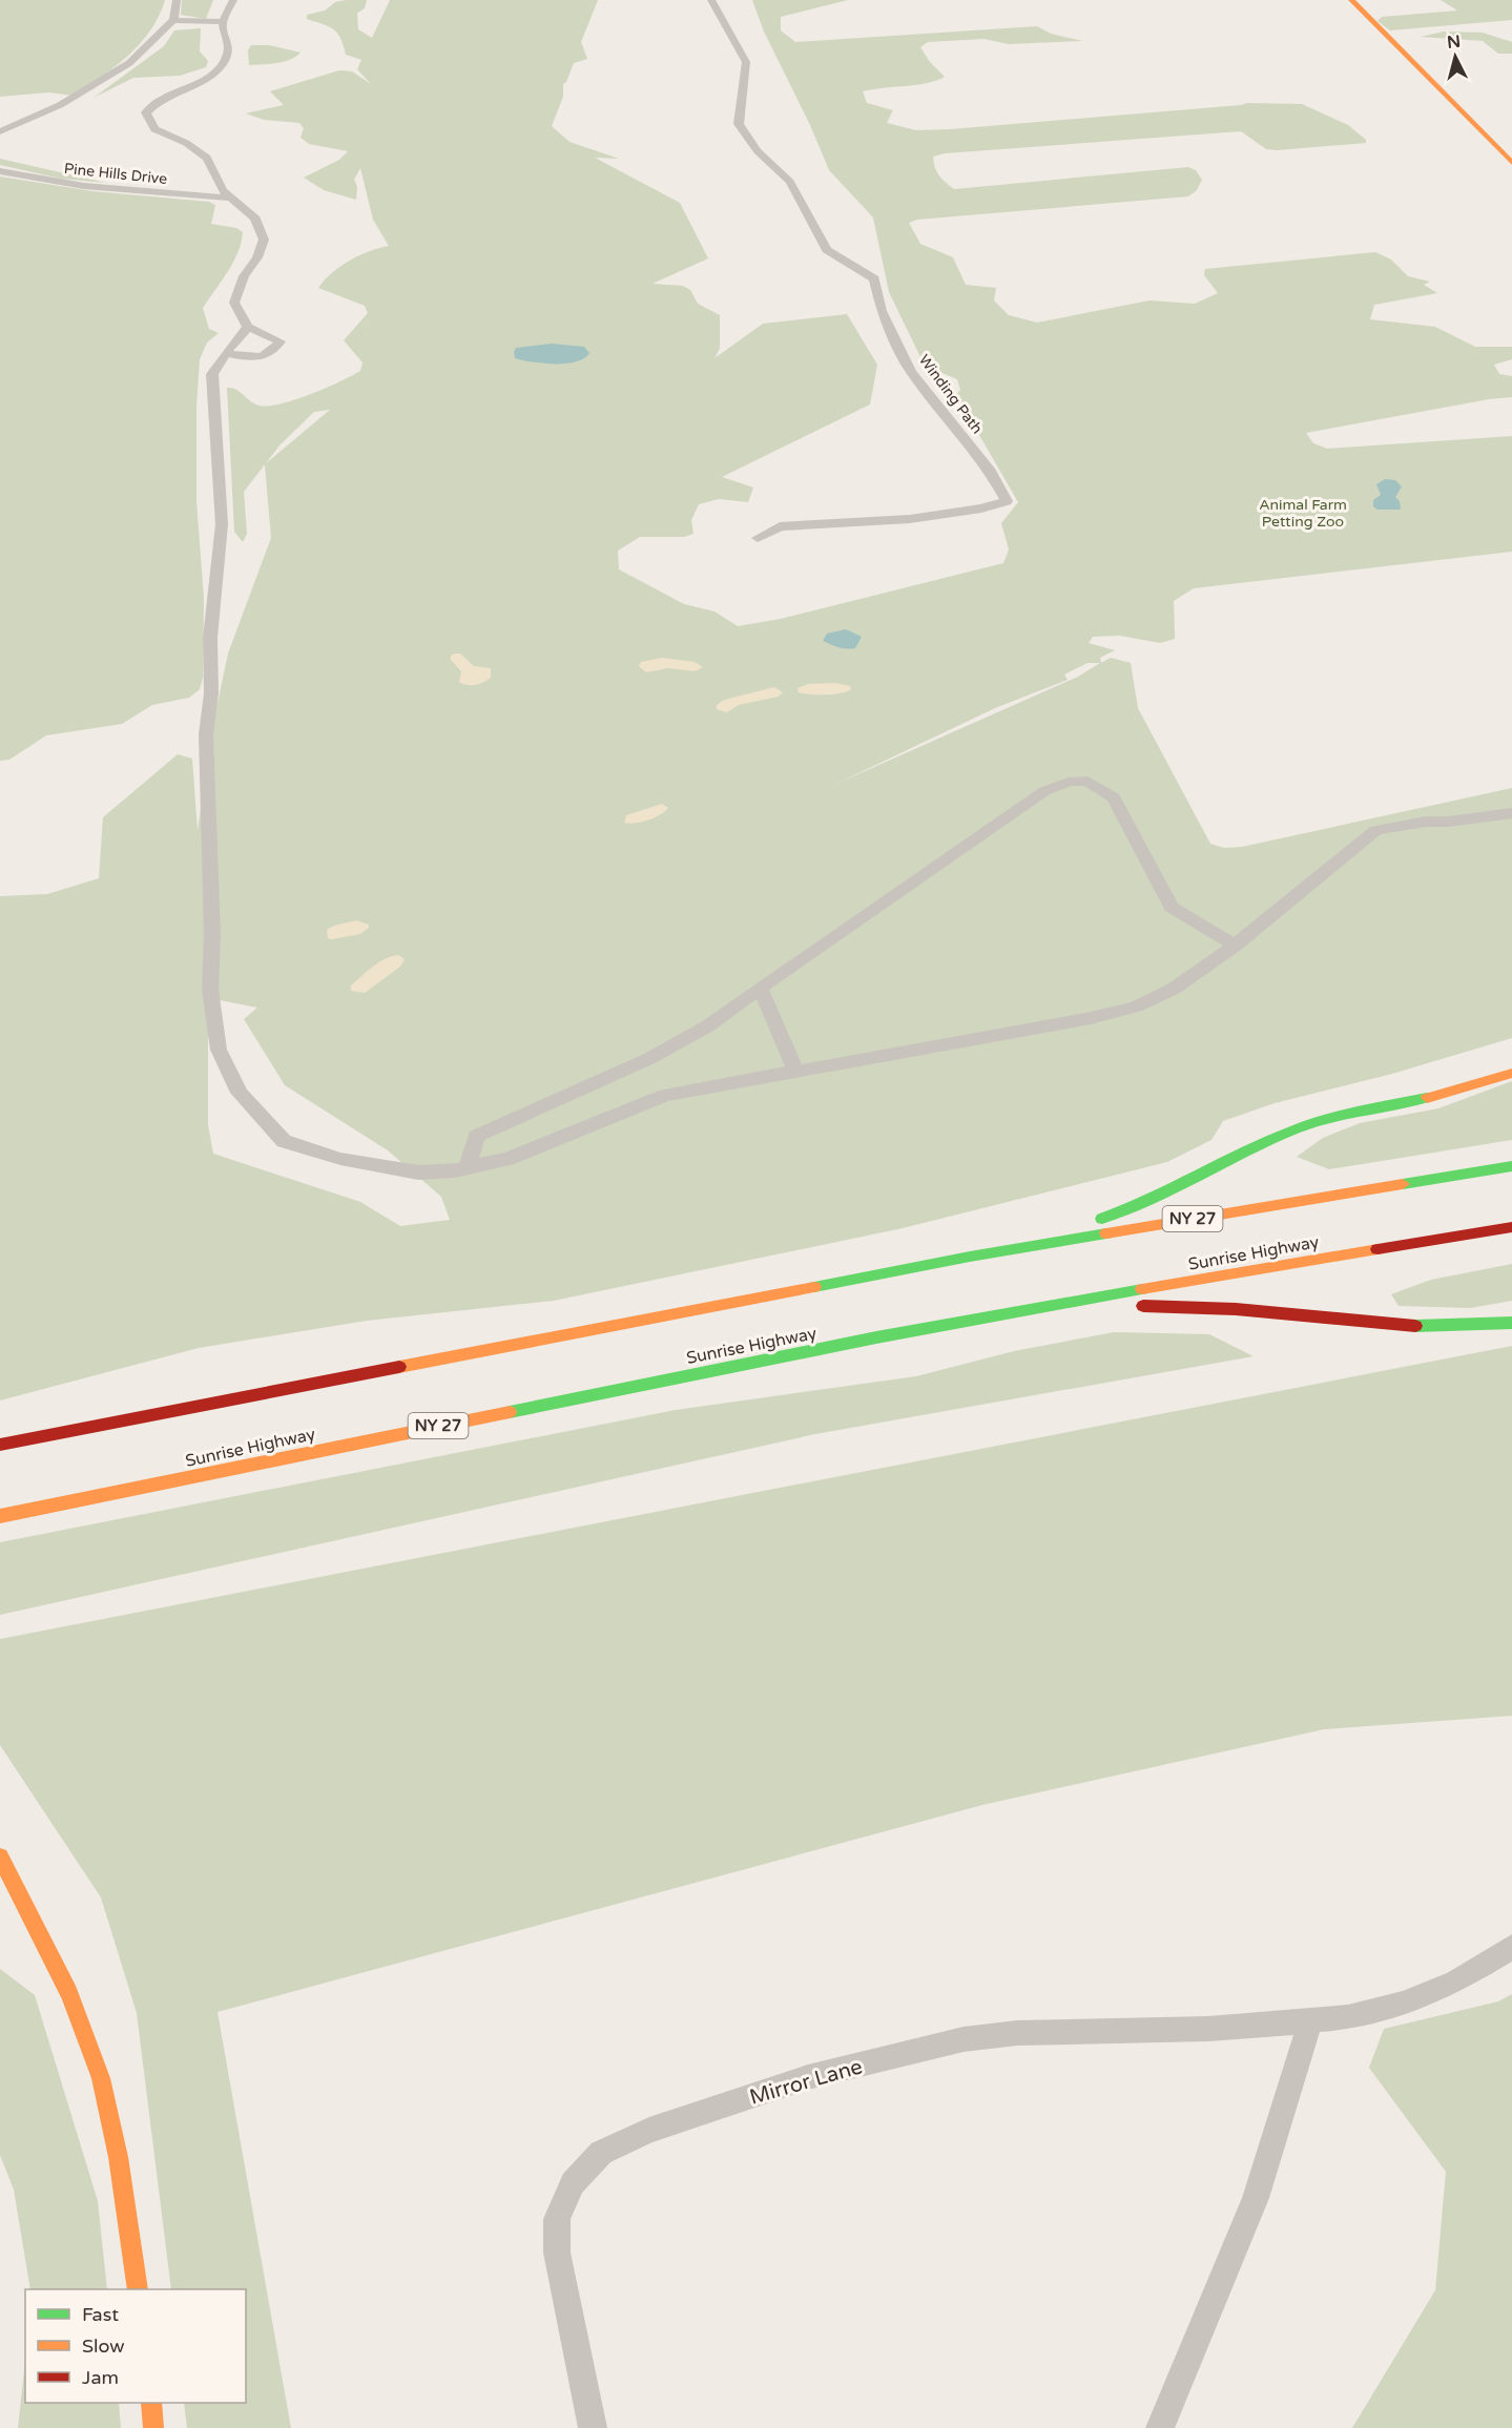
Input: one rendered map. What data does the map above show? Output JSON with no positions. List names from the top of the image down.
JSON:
{
  "streets": {
    "main road": ["NY 27", "Sunrise Highway"],
    "street": ["Pine Hills Drive", "Winding Path", "Mirror Lane"]
  },
  "parks": ["Animal Farm Petting Zoo"],
  "legend": ["Fast", "Slow", "Jam"],
  "north": "top"
}
